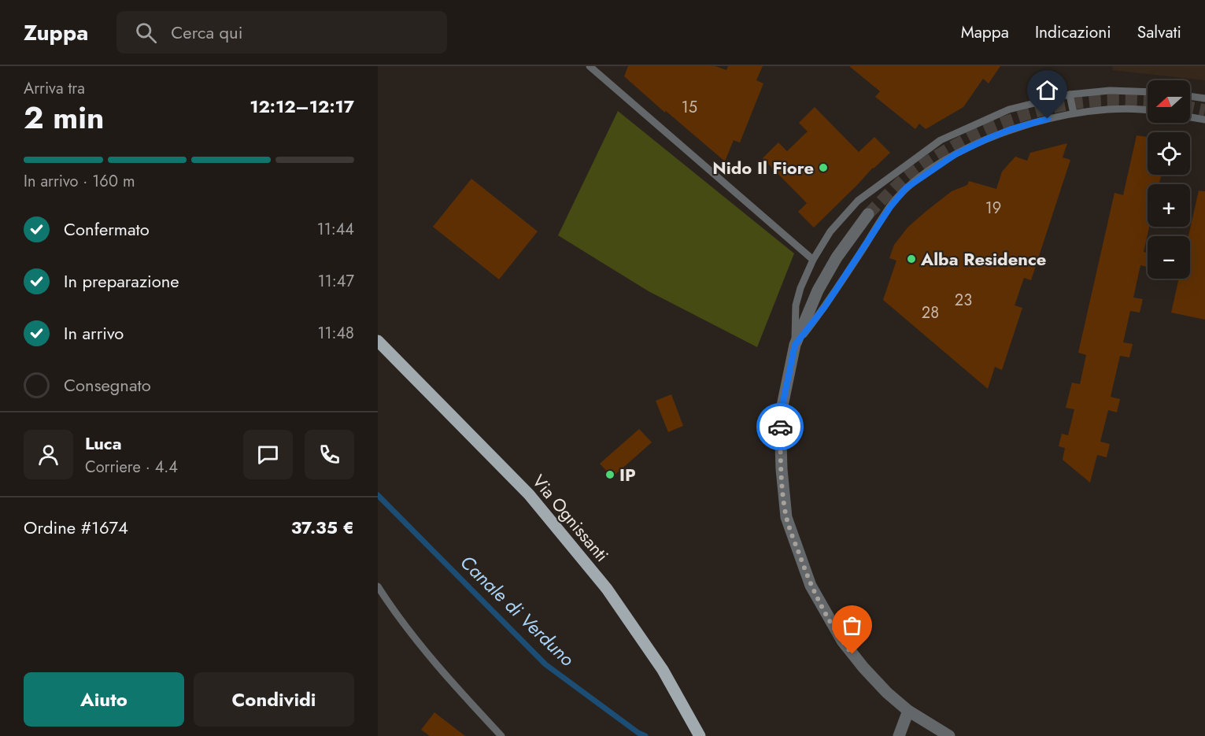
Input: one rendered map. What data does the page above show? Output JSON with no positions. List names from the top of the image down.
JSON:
{
  "streets": {
    "main road": ["Via Ognissanti"]
  },
  "water": ["Canale di Verduno"],
  "places": ["Nido Il Fiore", "Alba Residence", "IP"],
  "house_numbers": [
    "15",
    "19",
    "23",
    "28"
  ],
  "north": "left",
  "page": {
    "header": "Zuppa",
    "search": "Cerca qui",
    "nav": ["Mappa", "Indicazioni", "Salvati"],
    "heading": ["2 min", "Arriva tra", "12:12–12:17"],
    "panel": [
      "Luca",
      "Corriere · 4.4",
      "Ordine #1674",
      "37.35 €"
    ],
    "map_buttons": ["+", "−"],
    "bar": "In arrivo · 160 m",
    "list": [
      ["Confermato", "11:44"],
      ["In preparazione", "11:47"],
      ["In arrivo", "11:48"],
      "Consegnato"
    ],
    "buttons": ["Aiuto", "Condividi"]
  }
}
